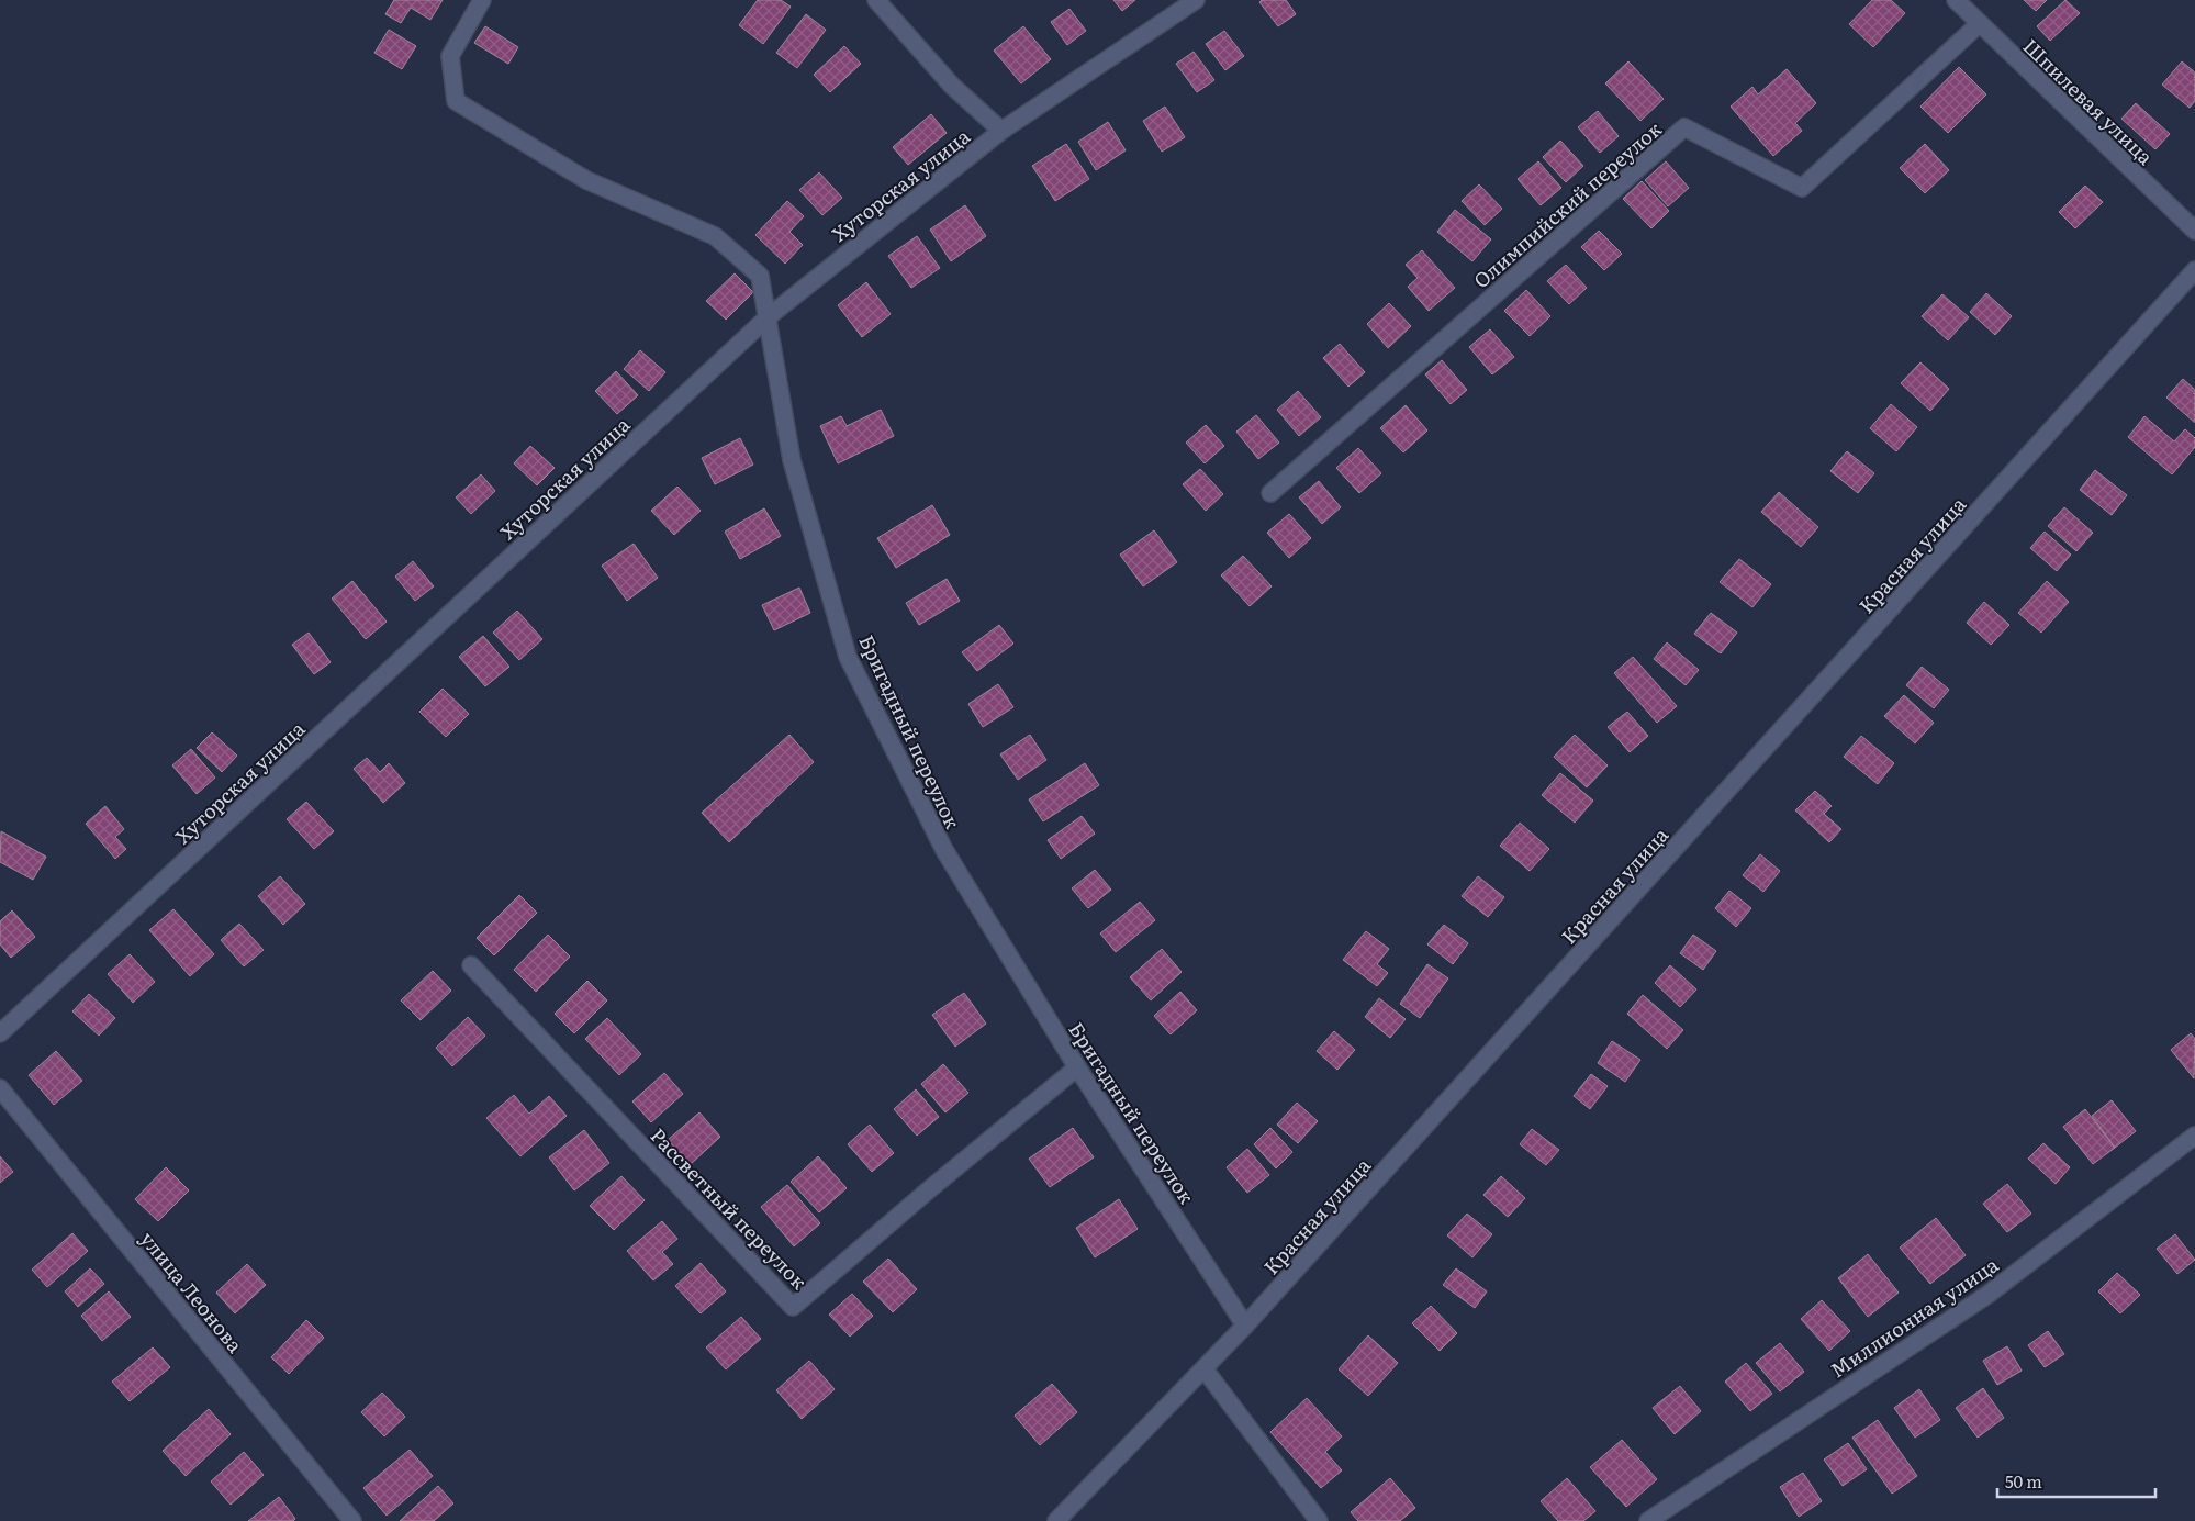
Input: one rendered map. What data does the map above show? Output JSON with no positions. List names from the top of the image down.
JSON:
{
  "streets": {
    "street": [
      "Шпилевая улица",
      "Хуторская улица",
      "Олимпийский переулок",
      "Красная улица",
      "Бригадный переулок",
      "Рассветный переулок",
      "улица Леонова",
      "Миллионная улица"
    ]
  },
  "crossings": [
    ["Шпилевая улица", "Олимпийский переулок"],
    ["Хуторская улица", "Бригадный переулок"],
    ["Красная улица", "Бригадный переулок"],
    ["Бригадный переулок", "Рассветный переулок"]
  ],
  "scale_bar": "50 m"
}
